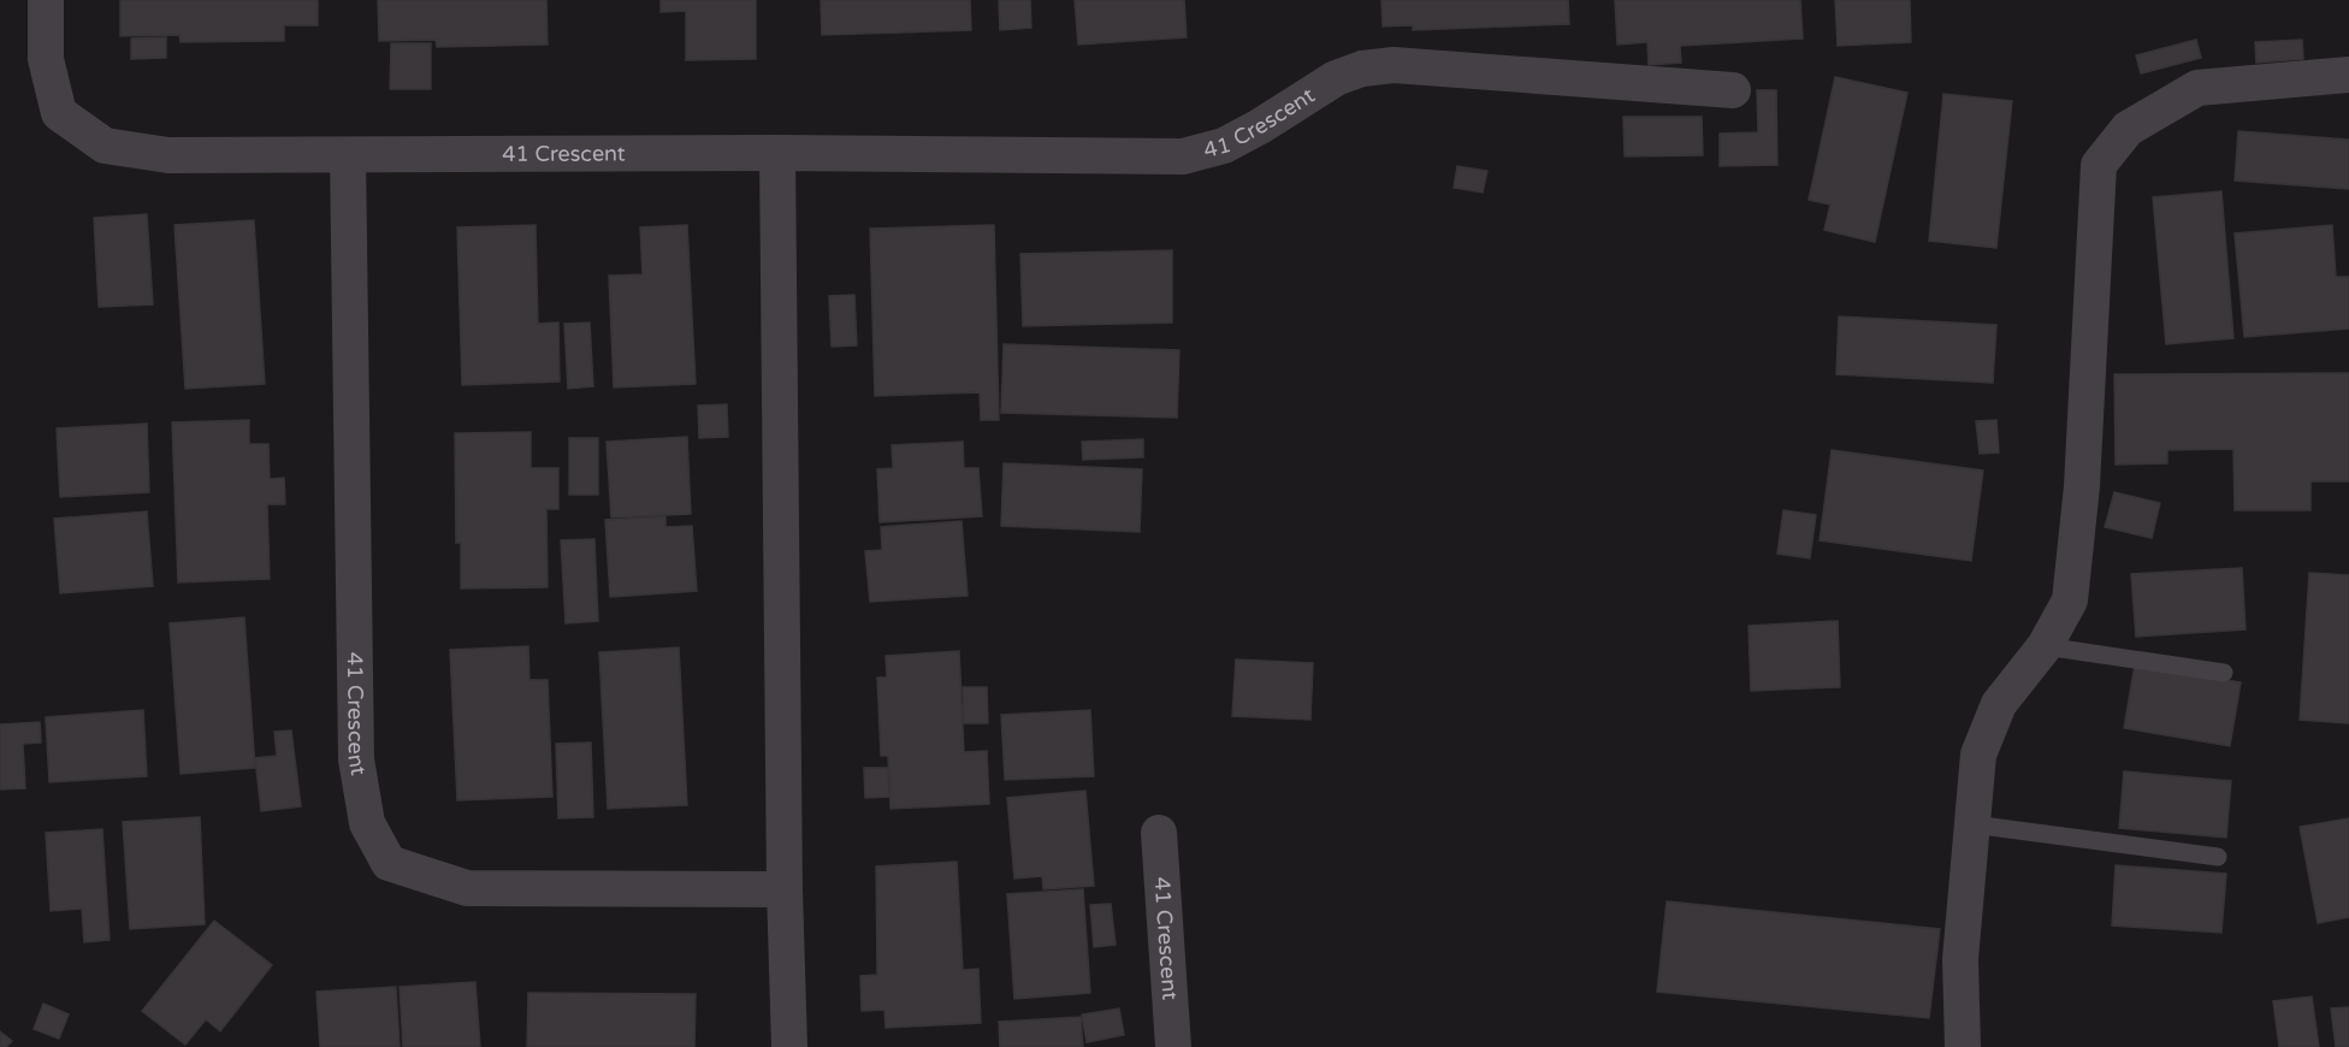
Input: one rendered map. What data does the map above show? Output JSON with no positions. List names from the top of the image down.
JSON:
{
  "streets": {
    "street": ["41 Crescent"]
  }
}
